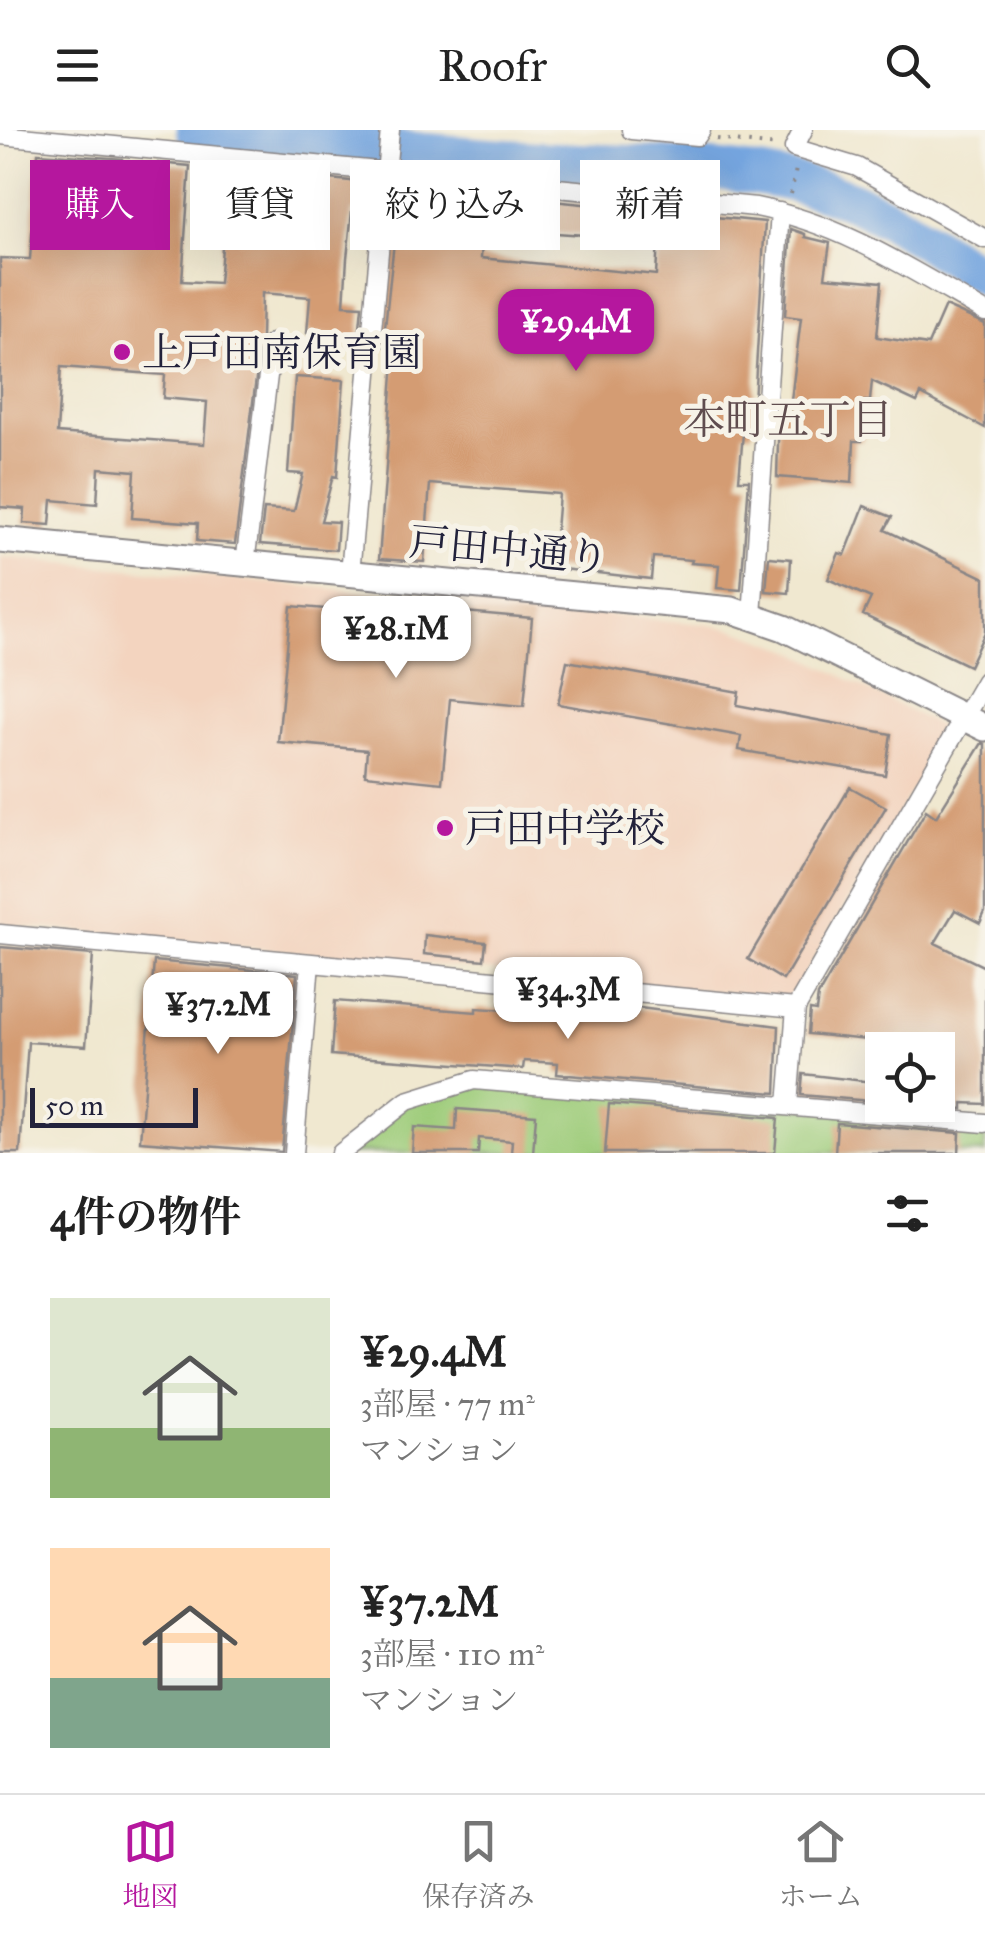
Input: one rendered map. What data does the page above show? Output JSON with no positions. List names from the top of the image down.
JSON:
{
  "streets": {
    "street": ["戸田中通り"]
  },
  "districts": ["本町五丁目"],
  "places": ["上戸田南保育園", "戸田中学校"],
  "scale_bar": "50 m",
  "page": {
    "header": "Roofr",
    "chip": [
      "購入",
      "賃貸",
      "絞り込み",
      "新着"
    ],
    "price": [
      "¥29.4M",
      "¥28.1M",
      "¥34.3M",
      "¥37.2M"
    ],
    "scale": "50 m",
    "heading": "4件の物件",
    "list": [
      {
        "name": "¥29.4M",
        "note": "3部屋 · 77 m² · マンション"
      },
      {
        "name": "¥37.2M",
        "note": "3部屋 · 110 m² · マンション"
      }
    ],
    "tabs": ["地図", "保存済み", "ホーム"]
  }
}
